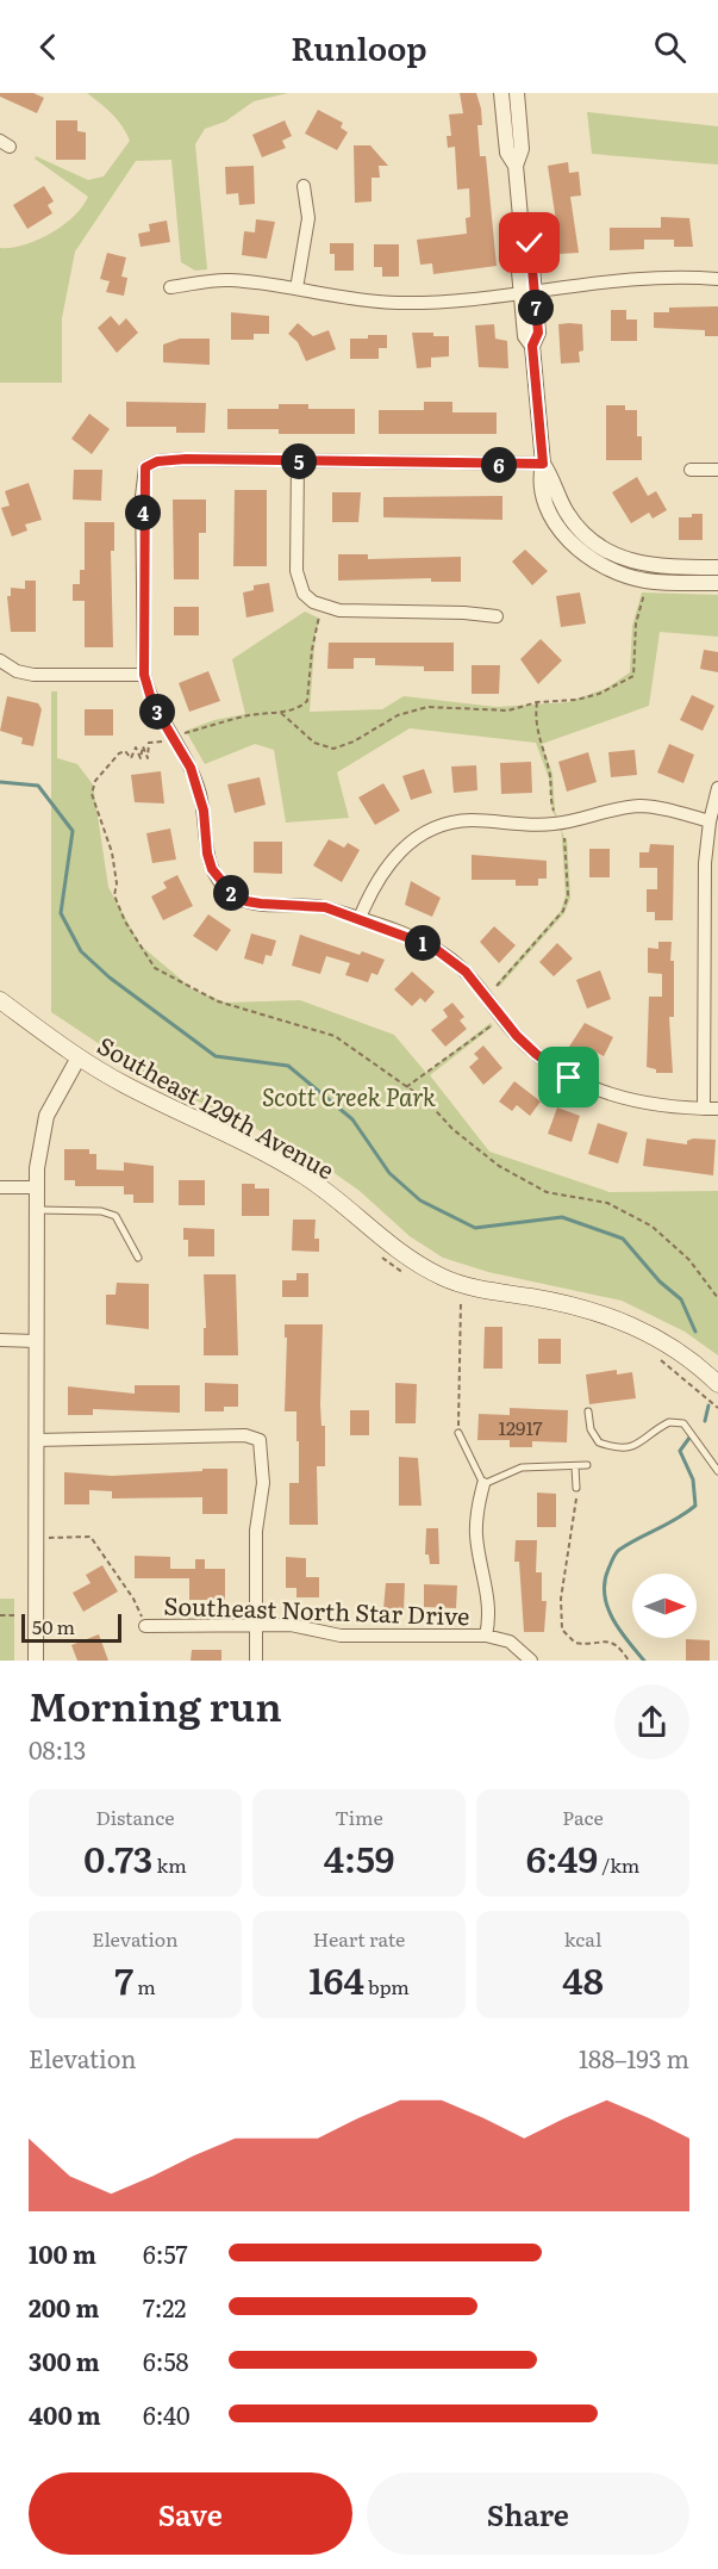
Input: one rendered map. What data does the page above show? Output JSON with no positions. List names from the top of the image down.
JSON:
{
  "streets": {
    "main road": ["Southeast 129th Avenue"],
    "street": ["Southeast North Star Drive"]
  },
  "parks": ["Scott Creek Park"],
  "house_numbers": ["12917"],
  "scale_bar": "50 m",
  "north": "right",
  "page": {
    "header": "Runloop",
    "pins": [
      "7",
      "5",
      "6",
      "4",
      "3",
      "2",
      "1"
    ],
    "scale": "50 m",
    "heading": ["Morning run", "08:13"],
    "stats": [
      ["Distance", "0.73 km"],
      ["Time", "4:59"],
      ["Pace", "6:49 /km"],
      ["Elevation", "7 m"],
      ["Heart rate", "164 bpm"],
      ["kcal", "48"]
    ],
    "chart": ["Elevation", "188–193 m"],
    "list": [
      {
        "name": "100 m",
        "note": "6:57"
      },
      {
        "name": "200 m",
        "note": "7:22"
      },
      {
        "name": "300 m",
        "note": "6:58"
      },
      {
        "name": "400 m",
        "note": "6:40"
      }
    ],
    "buttons": ["Save", "Share"]
  }
}
